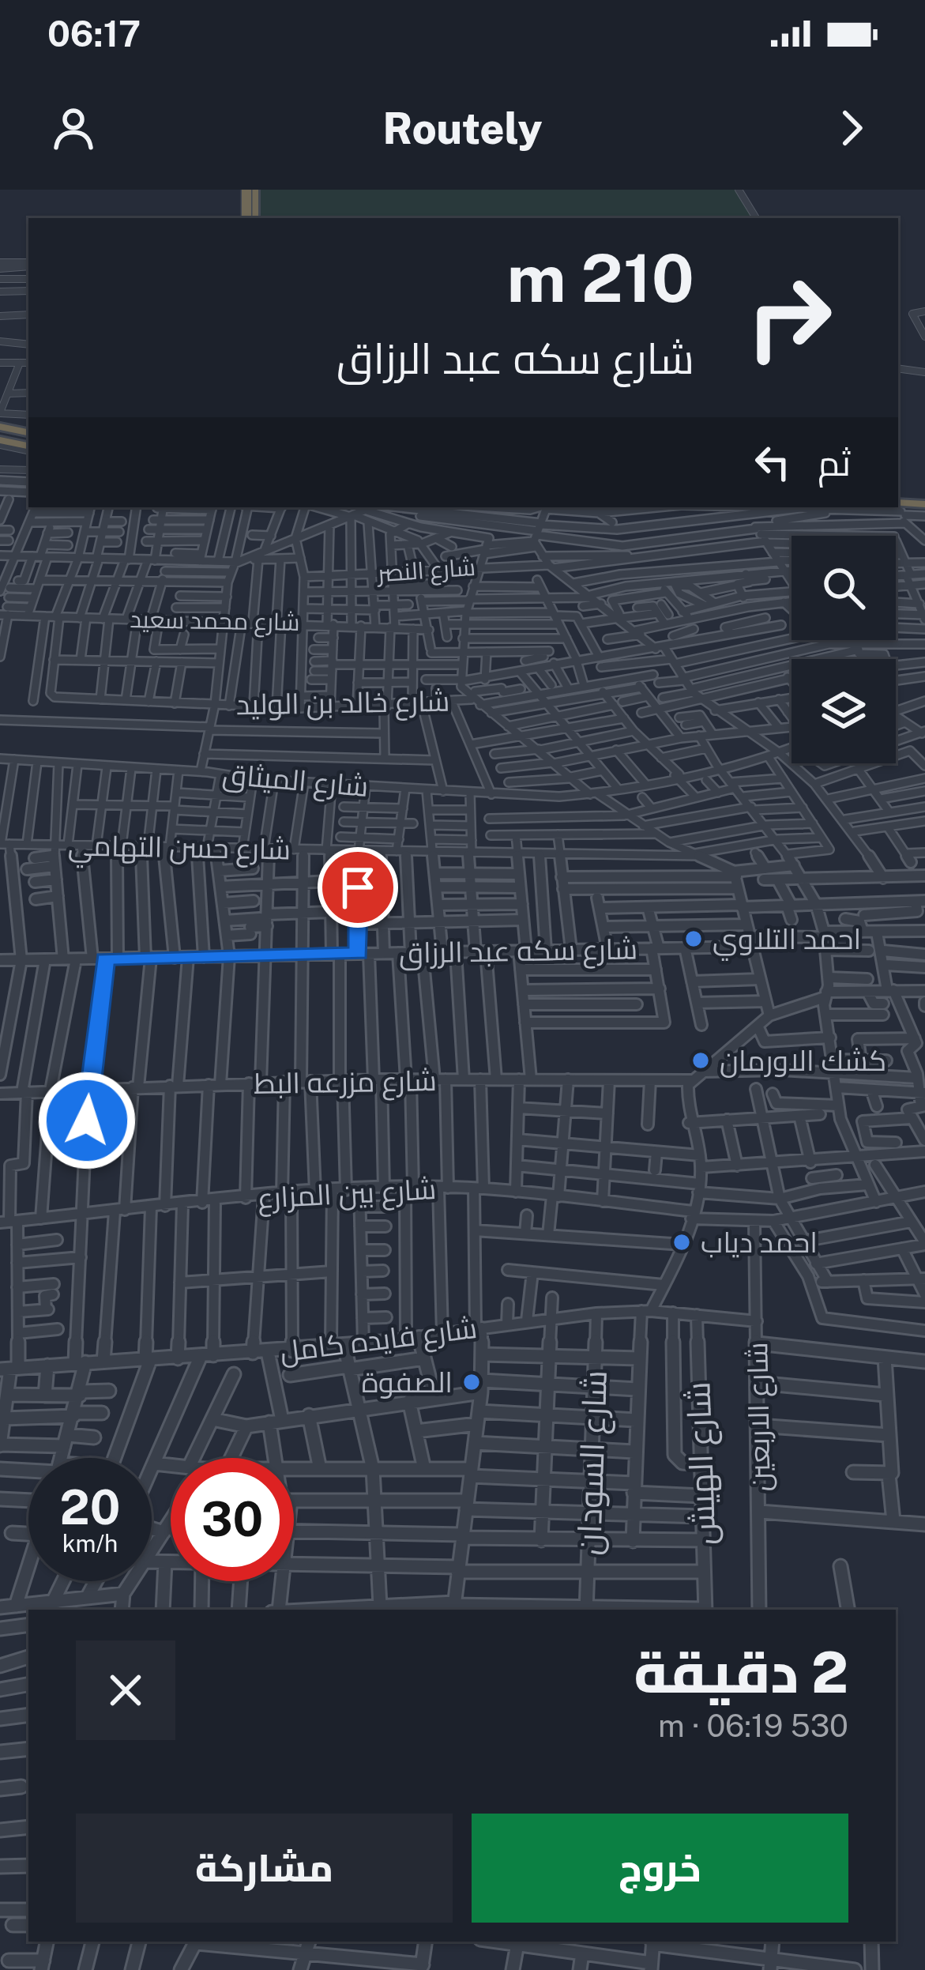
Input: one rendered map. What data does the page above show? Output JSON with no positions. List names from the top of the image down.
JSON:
{
  "streets": {
    "street": [
      "شارع النصر",
      "شارع محمد سعيد",
      "شارع خالد بن الوليد",
      "شارع الميثاق",
      "شارع حسن التهامي",
      "شارع سكه عبد الرزاق",
      "شارع مزرعه البط",
      "شارع بين المزارع",
      "شارع فايده كامل",
      "شارع الاربعين",
      "شارع السودان",
      "شارع الهيش"
    ]
  },
  "crossings": [
    ["شارع بين المزارع", "شارع الاربعين"],
    ["شارع فايده كامل", "شارع الاربعين"],
    ["شارع فايده كامل", "شارع السودان"],
    ["شارع فايده كامل", "شارع الهيش"]
  ],
  "places": [
    "احمد التلاوي",
    "كشك الاورمان",
    "احمد دياب",
    "الصفوة"
  ],
  "page": {
    "status": "06:17",
    "header": "Routely",
    "turn": ["210 m", "شارع سكه عبد الرزاق"],
    "then": "ثم",
    "speed": "20 km/h",
    "limit": "30",
    "heading": ["2 دقيقة", "530 m · 06:19"],
    "buttons": ["خروج", "مشاركة"]
  }
}
